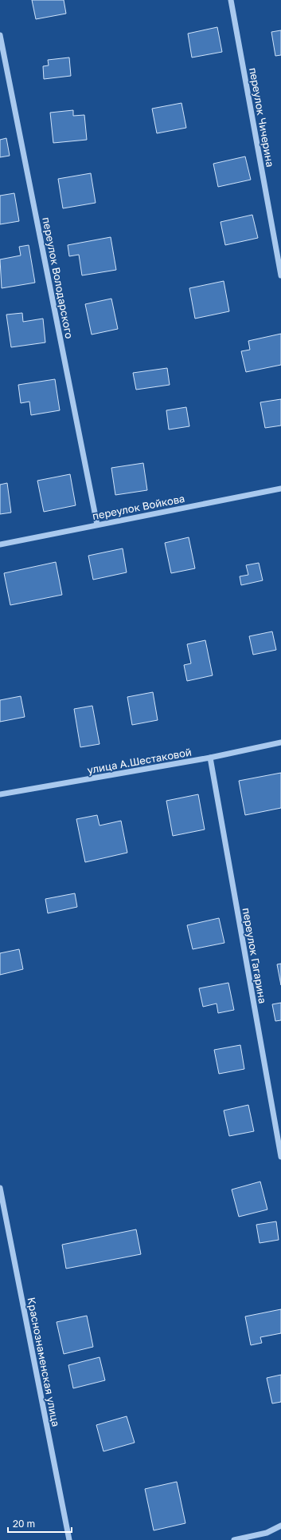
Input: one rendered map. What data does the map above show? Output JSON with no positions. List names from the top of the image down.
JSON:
{
  "streets": {
    "street": [
      "переулок Чичерина",
      "переулок Володарского",
      "переулок Войкова",
      "улица А.Шестаковой",
      "переулок Гагарина",
      "Краснознаменская улица"
    ]
  },
  "crossings": [
    ["переулок Володарского", "переулок Войкова"],
    ["улица А.Шестаковой", "переулок Гагарина"]
  ],
  "scale_bar": "20 m"
}
